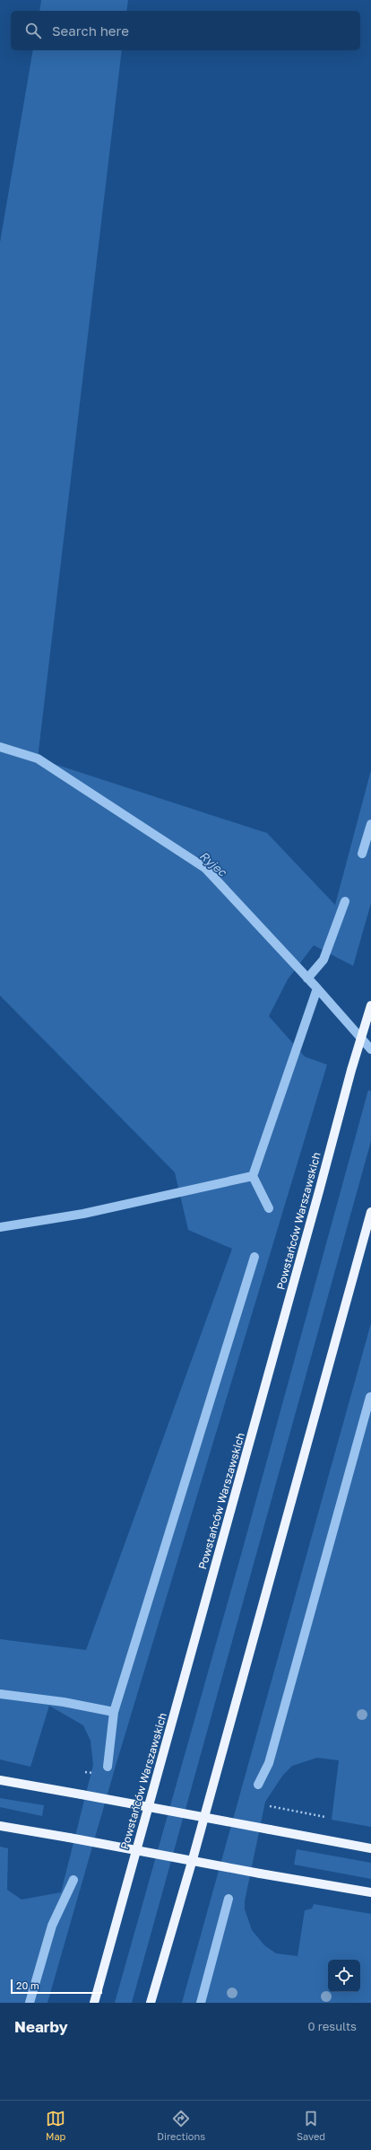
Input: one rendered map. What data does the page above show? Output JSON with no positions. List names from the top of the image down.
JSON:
{
  "streets": {
    "main road": ["Powstańców Warszawskich"]
  },
  "water": ["Ryjec"],
  "scale_bar": "20 m",
  "page": {
    "search": "Search here",
    "scale": "20 m",
    "heading": ["Nearby", "0 results"],
    "nav": ["Map", "Directions", "Saved"]
  }
}
